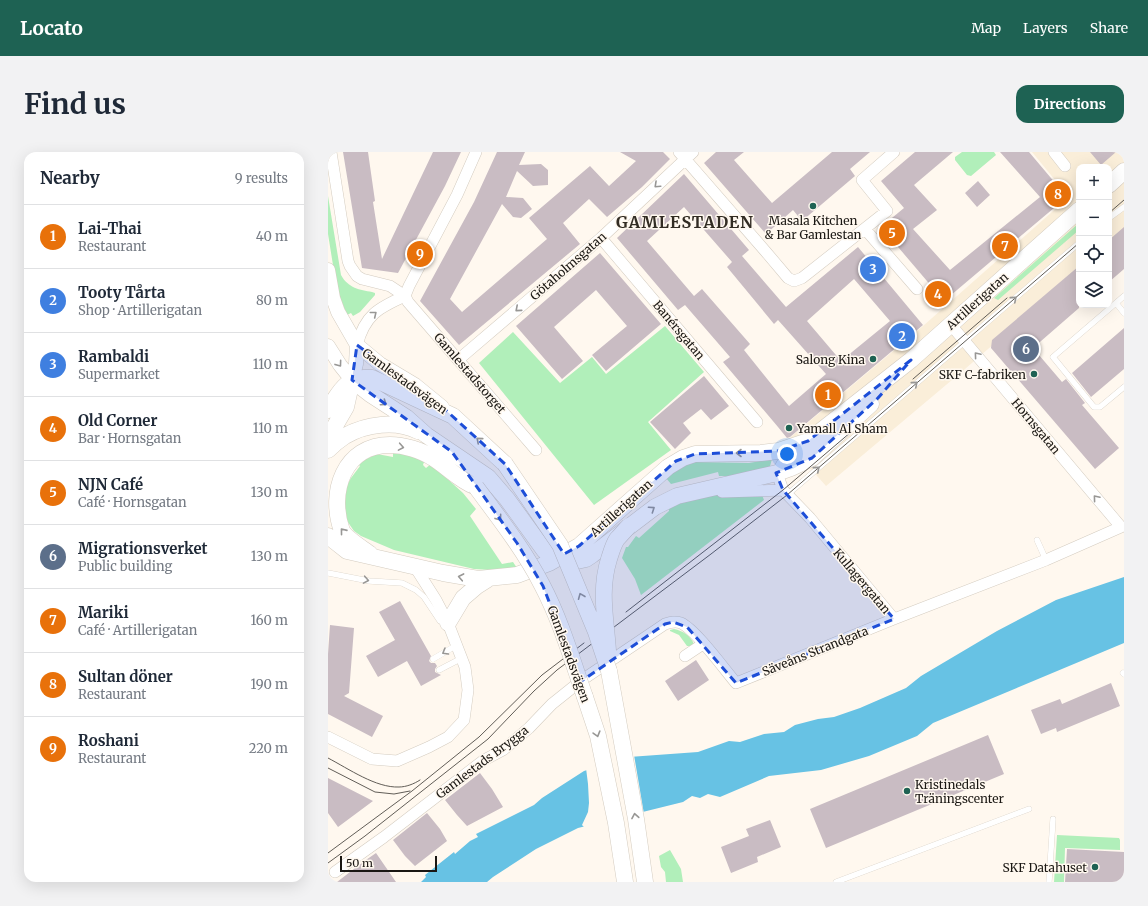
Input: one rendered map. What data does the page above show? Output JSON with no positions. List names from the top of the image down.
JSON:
{
  "streets": {
    "main road": ["Artillerigatan", "Gamlestadsvägen"],
    "street": [
      "Götaholmsgatan",
      "Banérsgatan",
      "Gamlestadstorget",
      "Hornsgatan",
      "Kullagergatan",
      "Säveåns Strandgata",
      "Gamlestads Brygga"
    ]
  },
  "crossings": [
    ["Götaholmsgatan", "Banérsgatan"],
    ["Götaholmsgatan", "Gamlestadstorget"],
    ["Artillerigatan", "Gamlestadsvägen"],
    ["Artillerigatan", "Hornsgatan"],
    ["Hornsgatan", "Kullagergatan"],
    ["Kullagergatan", "Säveåns Strandgata"],
    ["Säveåns Strandgata", "Gamlestads Brygga"]
  ],
  "one_way": ["Götaholmsgatan", "Hornsgatan"],
  "districts": ["GAMLESTADEN"],
  "places": [
    "Masala Kitchen & Bar Gamlestan",
    "Salong Kina",
    "SKF C-fabriken",
    "Yamall Al Sham",
    "Kristinedals Träningscenter",
    "SKF Datahuset"
  ],
  "scale_bar": "50 m",
  "page": {
    "header": "Locato",
    "nav": ["Map", "Layers", "Share"],
    "buttons": "Directions",
    "title": "Find us",
    "heading": ["Nearby", "9 results"],
    "map_buttons": ["+", "−"],
    "pins": [
      "8",
      "5",
      "7",
      "9",
      "3",
      "4",
      "2",
      "6",
      "1"
    ],
    "list": [
      {
        "mark": "1",
        "name": "Lai-Thai",
        "note": "Restaurant",
        "value": "40 m"
      },
      {
        "mark": "2",
        "name": "Tooty Tårta",
        "note": "Shop · Artillerigatan",
        "value": "80 m"
      },
      {
        "mark": "3",
        "name": "Rambaldi",
        "note": "Supermarket",
        "value": "110 m"
      },
      {
        "mark": "4",
        "name": "Old Corner",
        "note": "Bar · Hornsgatan",
        "value": "110 m"
      },
      {
        "mark": "5",
        "name": "NJN Café",
        "note": "Café · Hornsgatan",
        "value": "130 m"
      },
      {
        "mark": "6",
        "name": "Migrationsverket",
        "note": "Public building",
        "value": "130 m"
      },
      {
        "mark": "7",
        "name": "Mariki",
        "note": "Café · Artillerigatan",
        "value": "160 m"
      },
      {
        "mark": "8",
        "name": "Sultan döner",
        "note": "Restaurant",
        "value": "190 m"
      },
      {
        "mark": "9",
        "name": "Roshani",
        "note": "Restaurant",
        "value": "220 m"
      }
    ],
    "scale": "50 m"
  }
}
